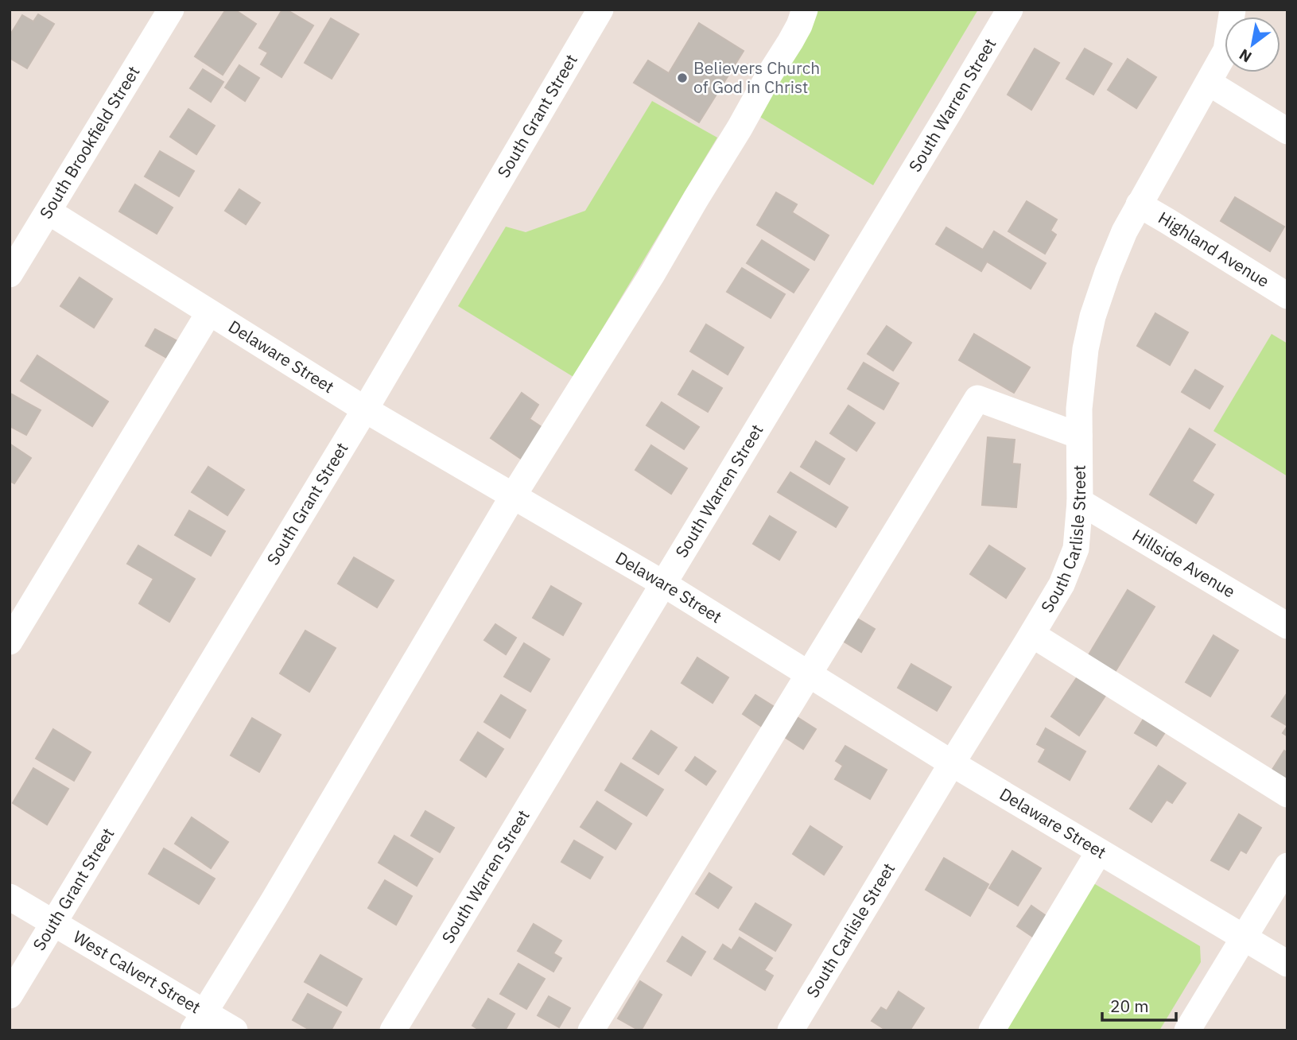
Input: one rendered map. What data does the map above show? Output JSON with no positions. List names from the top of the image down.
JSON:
{
  "streets": {
    "street": [
      "South Warren Street",
      "South Grant Street",
      "South Brookfield Street",
      "Highland Avenue",
      "Delaware Street",
      "South Carlisle Street",
      "Hillside Avenue",
      "West Calvert Street"
    ]
  },
  "crossings": [
    ["South Warren Street", "Delaware Street"],
    ["South Grant Street", "Delaware Street"],
    ["South Grant Street", "West Calvert Street"],
    ["South Brookfield Street", "Delaware Street"],
    ["Highland Avenue", "South Carlisle Street"],
    ["Delaware Street", "South Carlisle Street"],
    ["South Carlisle Street", "Hillside Avenue"]
  ],
  "places": ["Believers Church of God in Christ"],
  "scale_bar": "20 m",
  "north": "bottom left"
}
